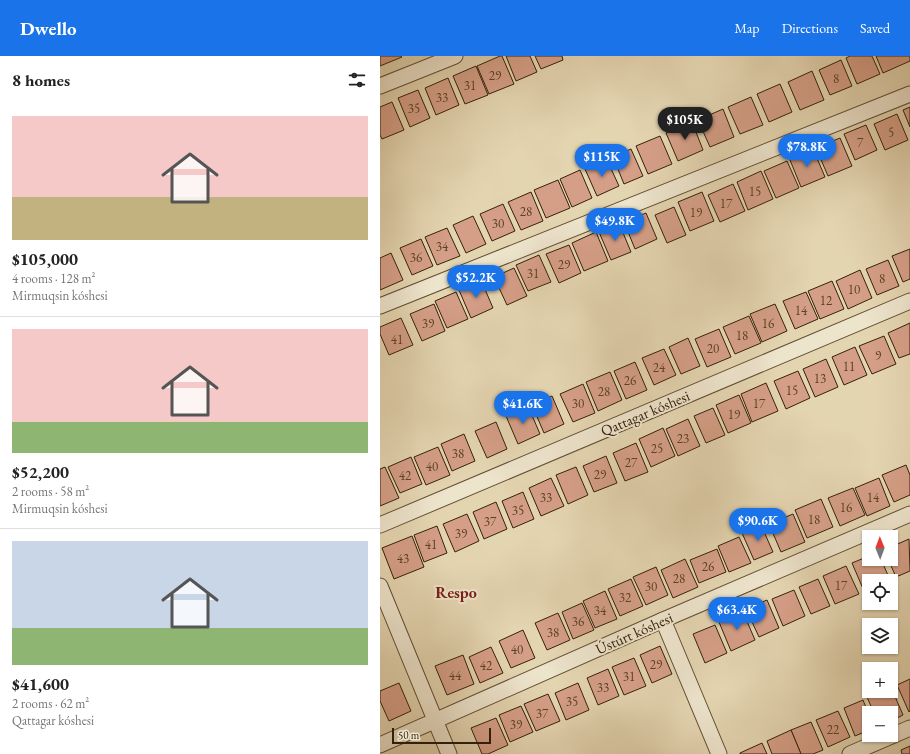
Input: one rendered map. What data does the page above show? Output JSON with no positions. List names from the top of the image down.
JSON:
{
  "streets": {
    "street": ["Qattagar kóshesi", "Ústúrt kóshesi"]
  },
  "districts": ["Respo"],
  "house_numbers": [
    "29",
    "8",
    "31",
    "33",
    "35",
    "5",
    "7",
    "15",
    "17",
    "28",
    "19",
    "30",
    "34",
    "36",
    "29",
    "31",
    "8",
    "10",
    "12",
    "14",
    "39",
    "16",
    "18",
    "41",
    "20",
    "9",
    "11",
    "24",
    "13",
    "26",
    "15",
    "28",
    "30",
    "17",
    "19",
    "23",
    "25",
    "38",
    "27",
    "40",
    "29",
    "42",
    "33",
    "14",
    "16",
    "35",
    "18",
    "37",
    "39",
    "41",
    "43",
    "26",
    "28",
    "17",
    "30",
    "32",
    "34",
    "36",
    "38",
    "40",
    "29",
    "42",
    "44",
    "31",
    "33",
    "35",
    "37",
    "39",
    "22"
  ],
  "scale_bar": "50 m",
  "north": "top",
  "page": {
    "header": "Dwello",
    "nav": ["Map", "Directions", "Saved"],
    "heading": "8 homes",
    "list": [
      {
        "name": "$105,000",
        "note": "4 rooms · 128 m² · Mirmuqsin kóshesi"
      },
      {
        "name": "$52,200",
        "note": "2 rooms · 58 m² · Mirmuqsin kóshesi"
      },
      {
        "name": "$41,600",
        "note": "2 rooms · 62 m² · Qattagar kóshesi"
      }
    ],
    "price": [
      "$105K",
      "$78.8K",
      "$115K",
      "$49.8K",
      "$52.2K",
      "$41.6K",
      "$90.6K",
      "$63.4K"
    ],
    "map_buttons": ["+", "−"],
    "scale": "50 m"
  }
}
